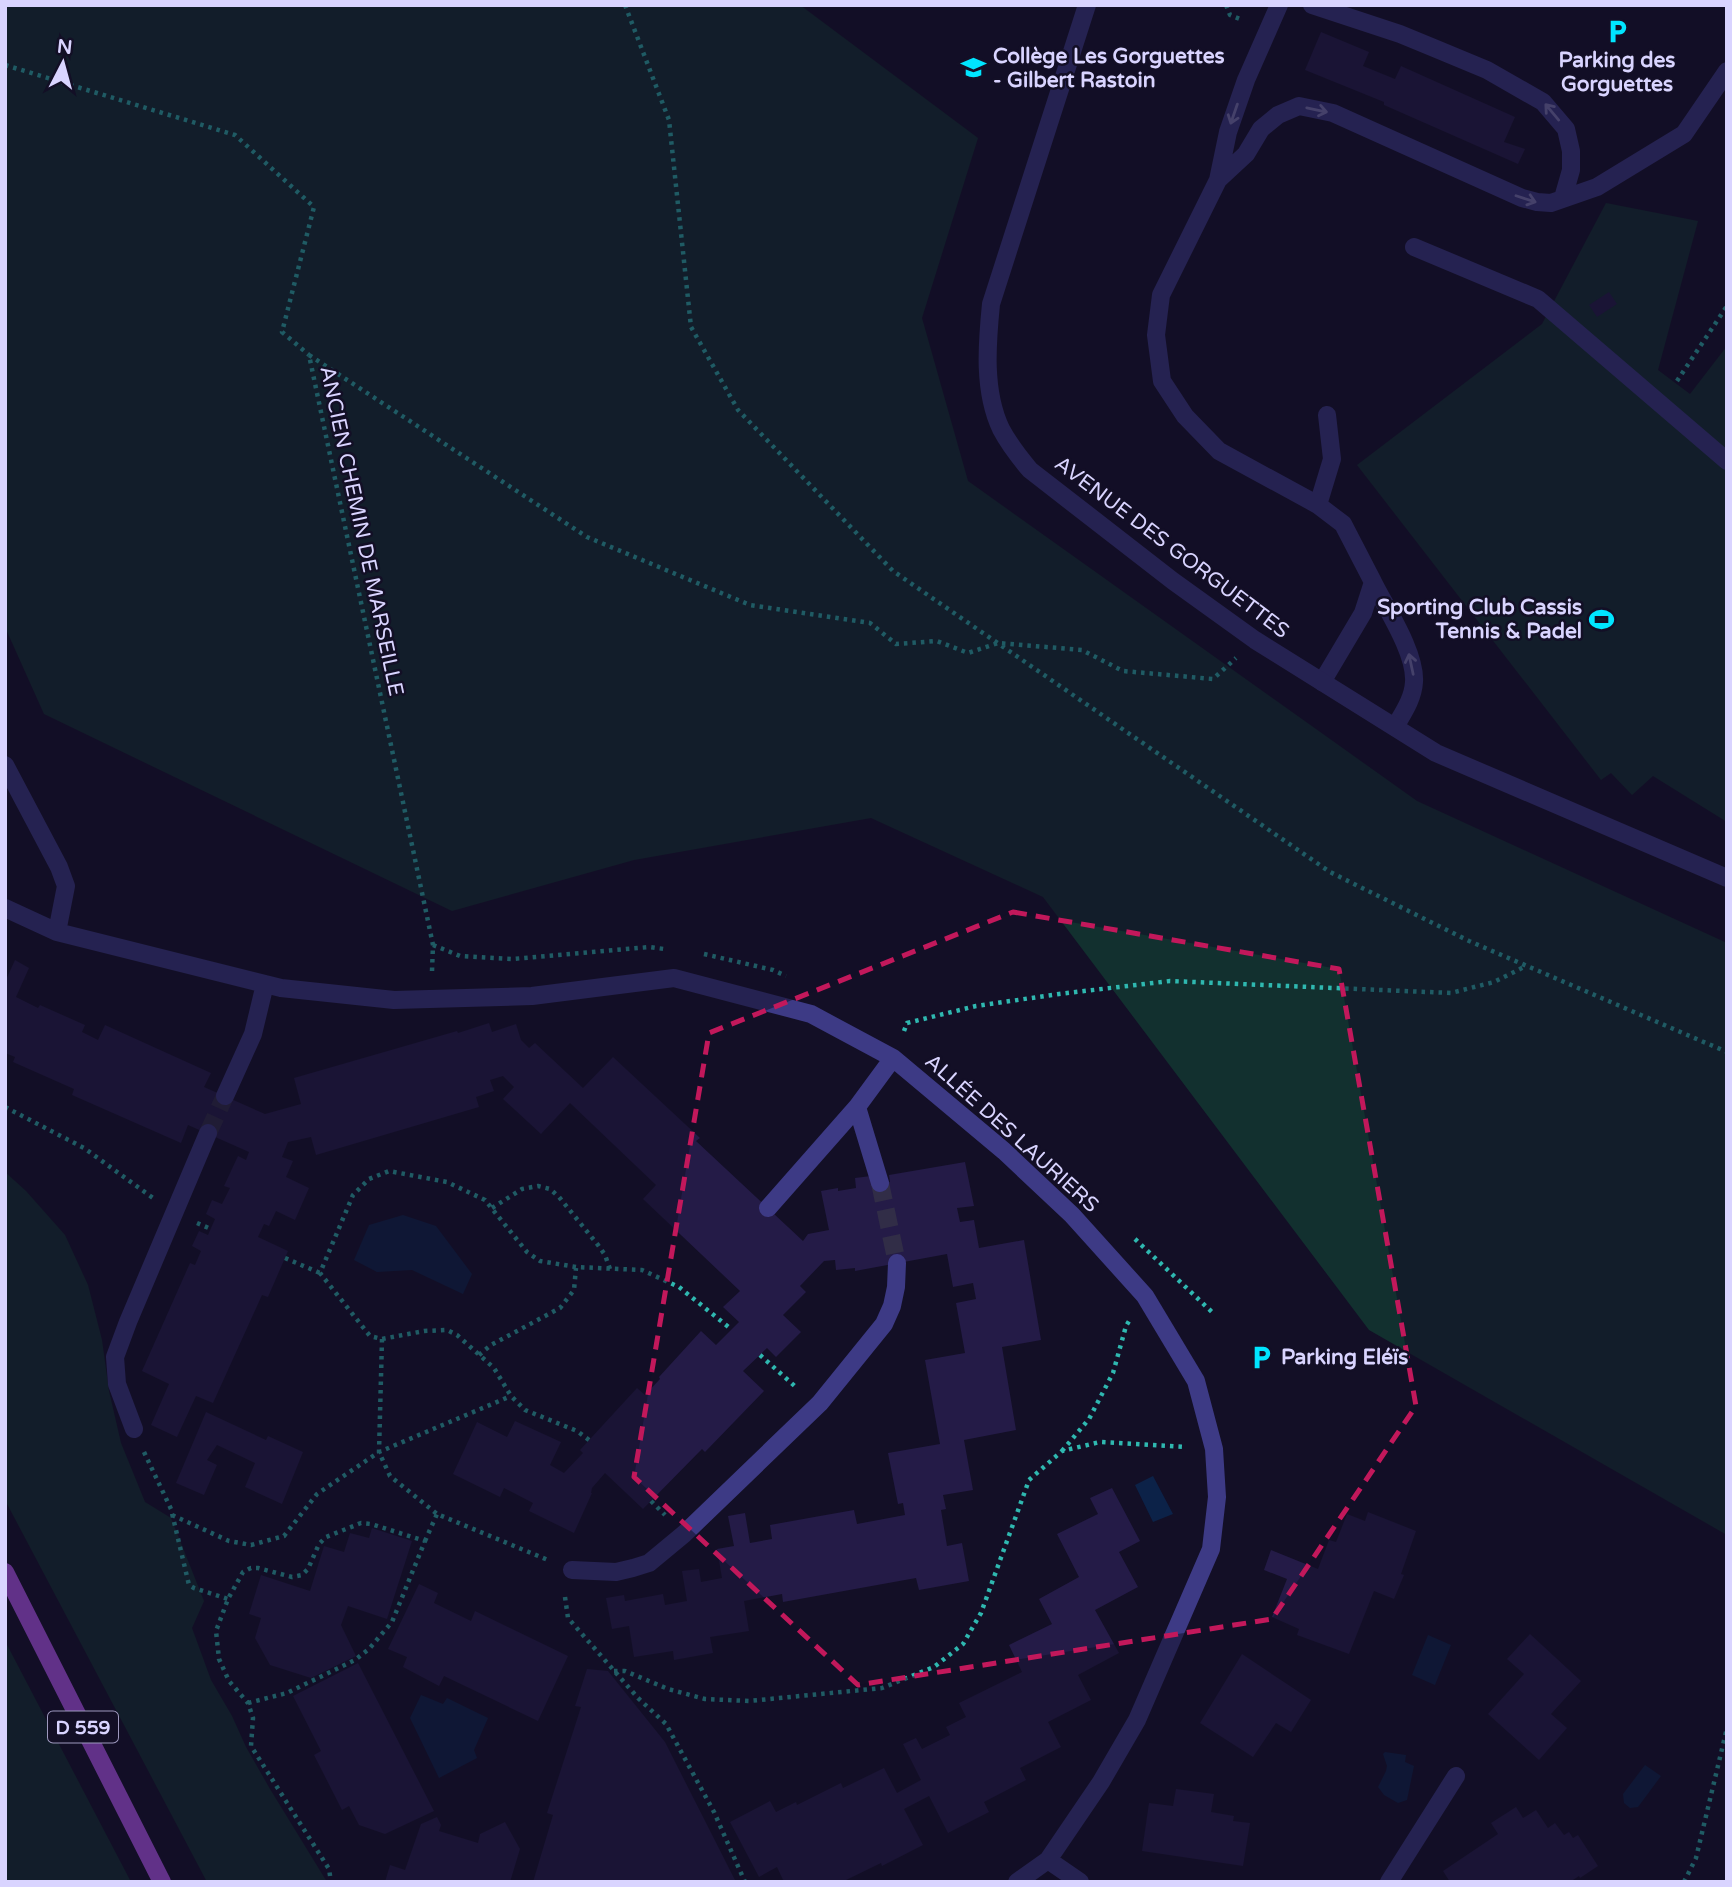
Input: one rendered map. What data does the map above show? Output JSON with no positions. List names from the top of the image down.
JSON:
{
  "streets": {
    "main road": ["D 559"],
    "street": ["AVENUE DES GORGUETTES", "ALLÉE DES LAURIERS"],
    "path": ["ANCIEN CHEMIN DE MARSEILLE"]
  },
  "crossings": [
    ["ANCIEN CHEMIN DE MARSEILLE", "AVENUE DES GORGUETTES"],
    ["ANCIEN CHEMIN DE MARSEILLE", "ALLÉE DES LAURIERS"]
  ],
  "places": {
    "parking": ["Parking des Gorguettes", "Parking Eléïs"],
    "school or university": ["Collège Les Gorguettes - Gilbert Rastoin"],
    "sports": ["Sporting Club Cassis Tennis & Padel"]
  },
  "north": "top"
}
